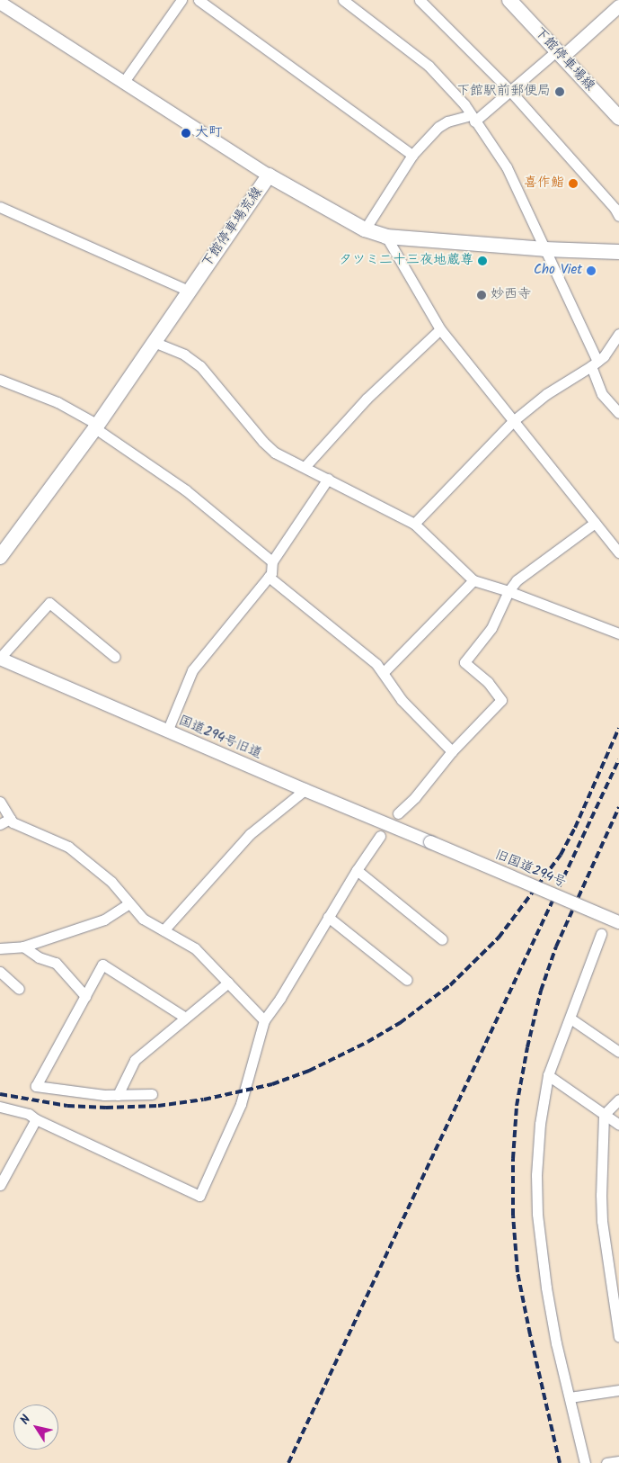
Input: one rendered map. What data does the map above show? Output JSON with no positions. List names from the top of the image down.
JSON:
{
  "streets": {
    "main road": ["下館停車場線", "下館停車場荒線"],
    "street": ["国道294号旧道", "旧国道294号"]
  },
  "crossings": [
    ["国道294号旧道", "旧国道294号"]
  ],
  "places": [
    "下館駅前郵便局",
    "大町",
    "喜作鮨",
    "タツミ二十三夜地蔵尊",
    "Cho Viet",
    "妙西寺"
  ],
  "north": "top left"
}
